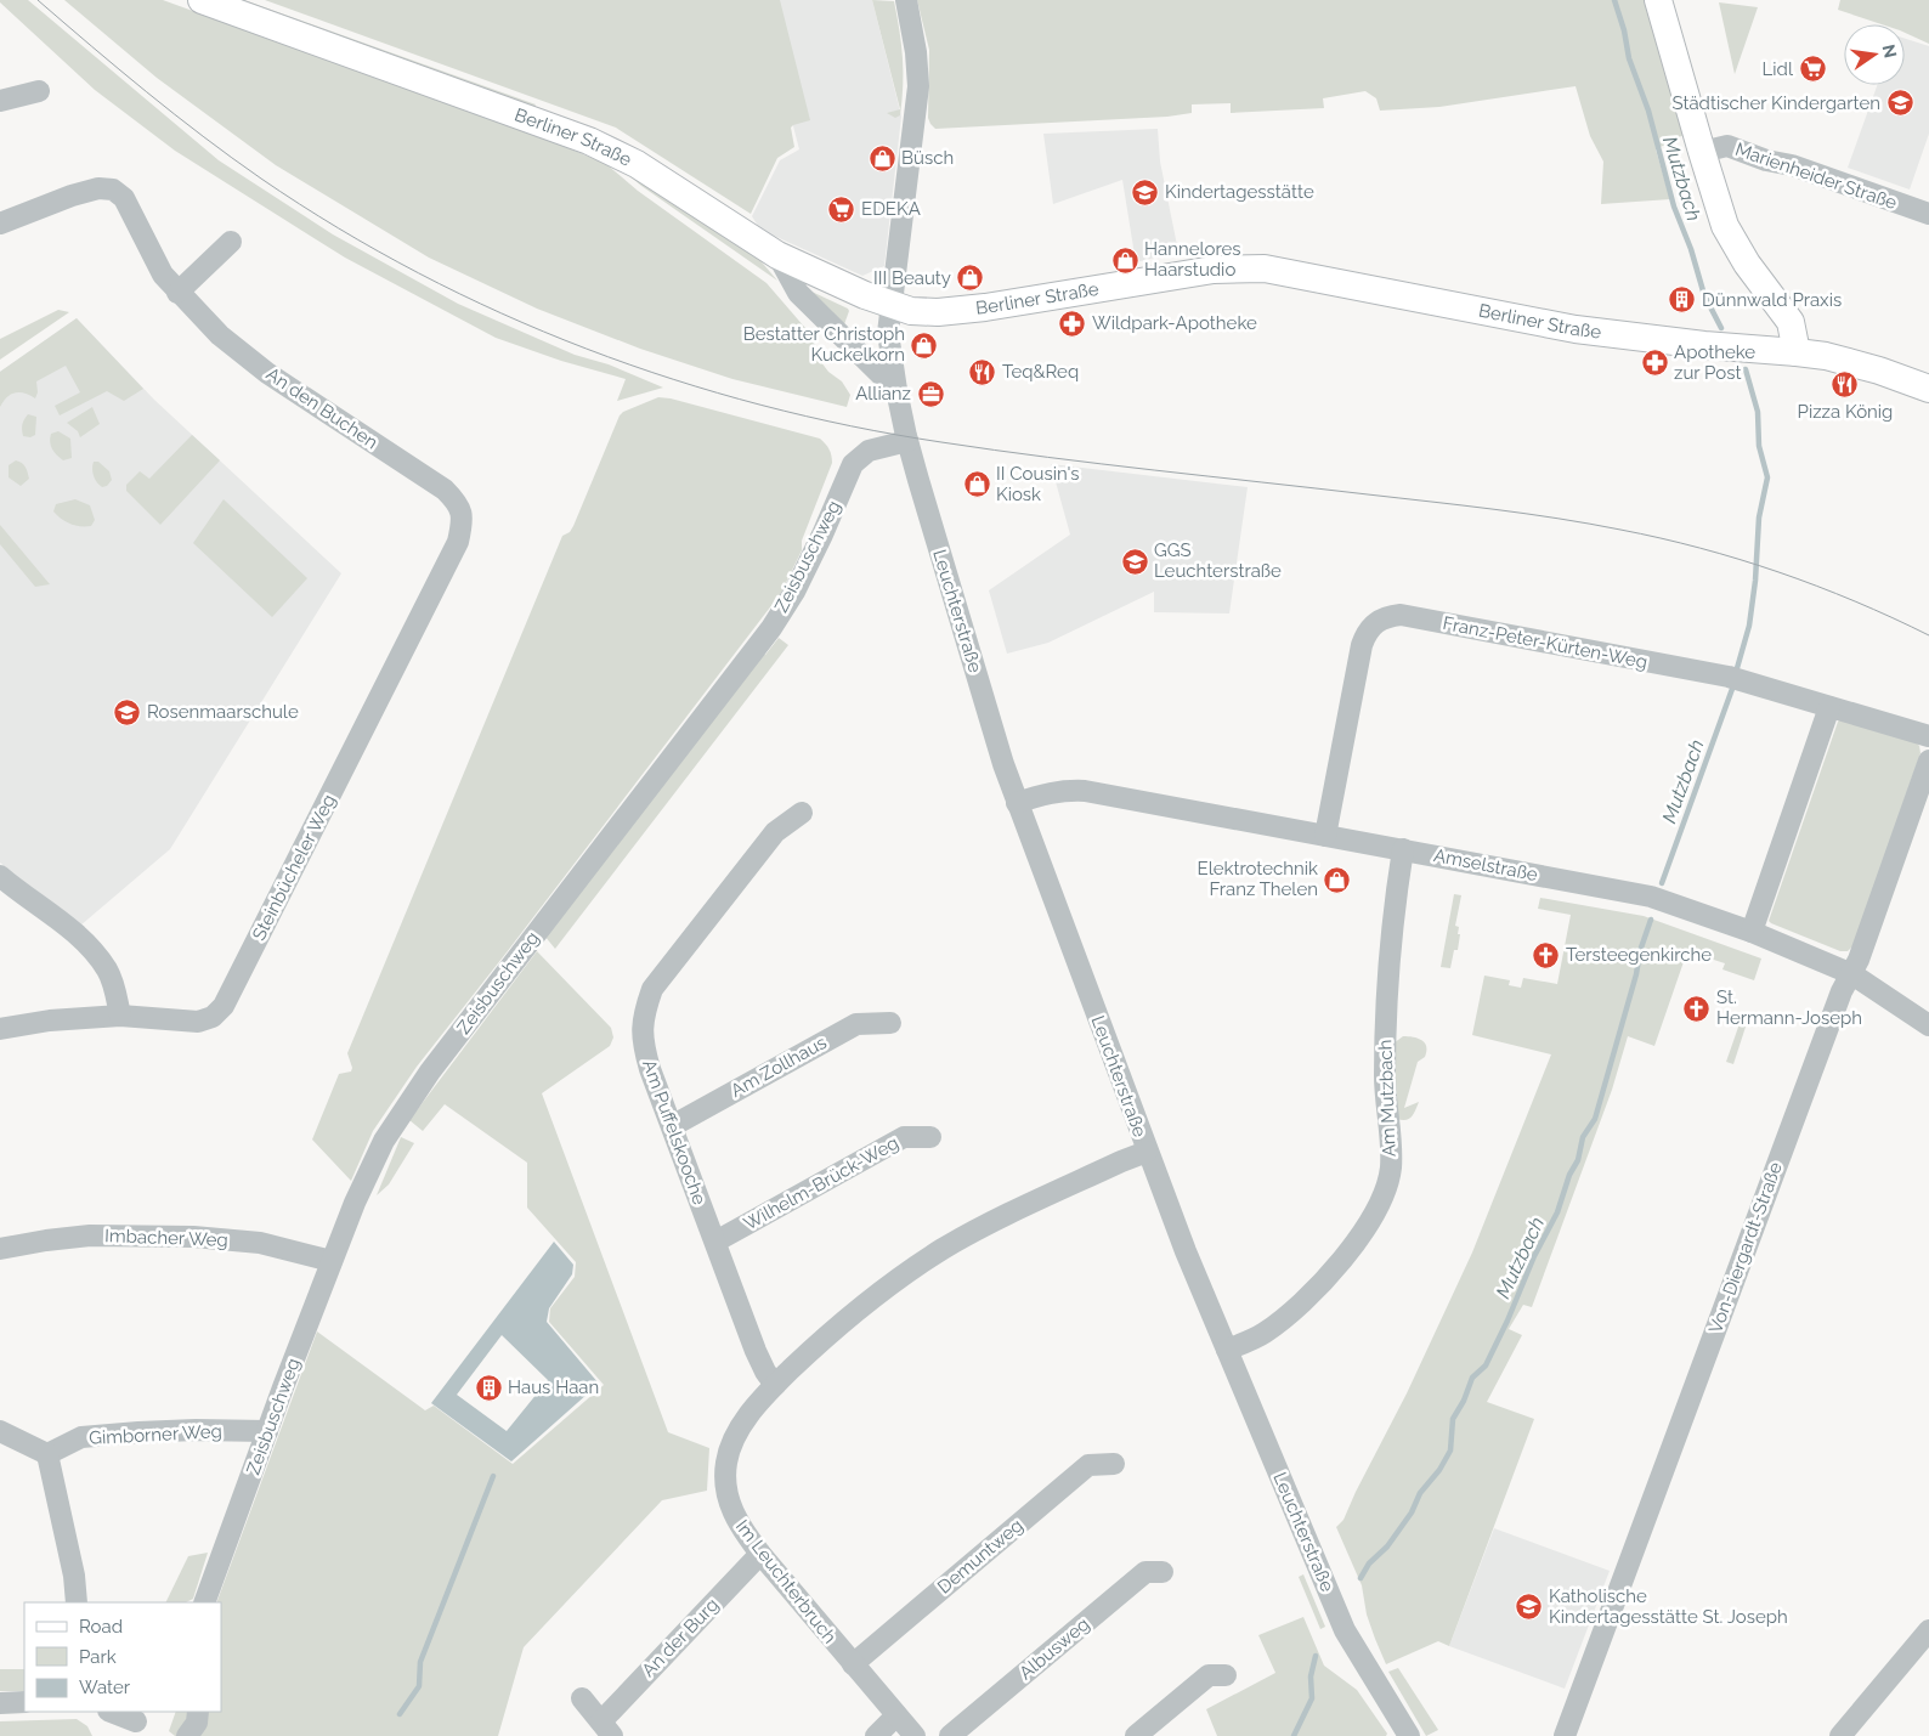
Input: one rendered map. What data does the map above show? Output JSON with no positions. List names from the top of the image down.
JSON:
{
  "streets": {
    "main road": ["Berliner Straße"],
    "street": [
      "Marienheider Straße",
      "An den Buchen",
      "Zeisbuschweg",
      "Leuchterstraße",
      "Franz-Peter-Kürten-Weg",
      "Amselstraße",
      "Steinbücheler Weg",
      "Am Zollhaus",
      "Am Mutzbach",
      "Am Puffelskooche",
      "Wilhelm-Brück-Weg",
      "Imbacher Weg",
      "Von-Diergardt-Straße",
      "Gimborner Weg",
      "Demuntweg",
      "Im Leuchterbruch",
      "An der Burg",
      "Albusweg"
    ]
  },
  "crossings": [
    ["Berliner Straße", "Leuchterstraße"],
    ["An den Buchen", "Steinbücheler Weg"],
    ["Zeisbuschweg", "Leuchterstraße"],
    ["Zeisbuschweg", "Imbacher Weg"],
    ["Zeisbuschweg", "Gimborner Weg"],
    ["Leuchterstraße", "Amselstraße"],
    ["Leuchterstraße", "Am Mutzbach"],
    ["Leuchterstraße", "Im Leuchterbruch"],
    ["Franz-Peter-Kürten-Weg", "Amselstraße"],
    ["Amselstraße", "Am Mutzbach"],
    ["Amselstraße", "Von-Diergardt-Straße"],
    ["Am Zollhaus", "Am Puffelskooche"],
    ["Am Puffelskooche", "Wilhelm-Brück-Weg"],
    ["Am Puffelskooche", "Im Leuchterbruch"],
    ["Demuntweg", "Im Leuchterbruch"],
    ["Im Leuchterbruch", "An der Burg"]
  ],
  "water": ["Mutzbach"],
  "places": {
    "supermarket": ["Lidl", "EDEKA"],
    "school or university": [
      "Städtischer Kindergarten",
      "Kindertagesstätte",
      "GGS Leuchterstraße",
      "Rosenmaarschule",
      "Katholische Kindertagesstätte St. Joseph"
    ],
    "shop": [
      "Büsch",
      "Hannelores Haarstudio",
      "III Beauty",
      "Bestatter Christoph Kuckelkorn",
      "II Cousin's Kiosk",
      "Elektrotechnik Franz Thelen"
    ],
    "building": ["Dünnwald Praxis", "Haus Haan"],
    "pharmacy": ["Wildpark-Apotheke", "Apotheke zur Post"],
    "restaurant": ["Teq&Req", "Pizza König"],
    "office": ["Allianz"],
    "church": ["Tersteegenkirche", "St. Hermann-Joseph"]
  },
  "legend": ["Road", "Park", "Water"],
  "north": "right"
}
